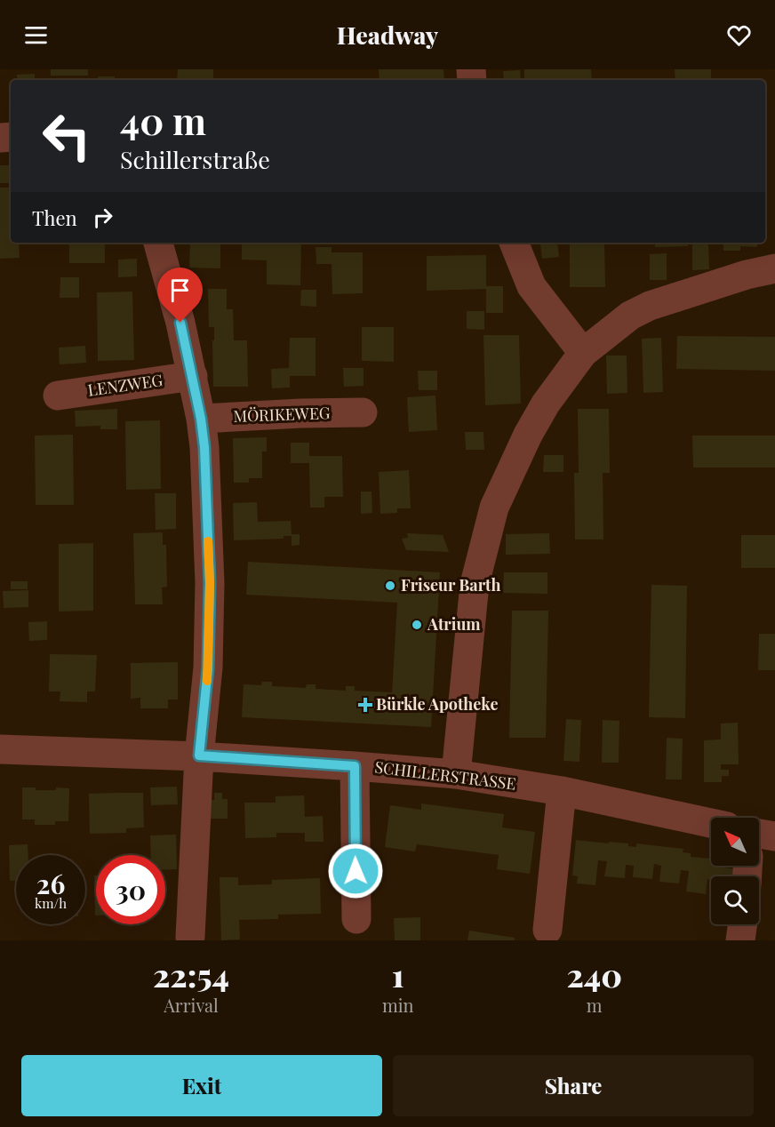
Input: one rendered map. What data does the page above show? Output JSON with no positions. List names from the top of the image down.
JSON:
{
  "streets": {
    "street": ["LENZWEG", "MÖRIKEWEG", "SCHILLERSTRASSE"]
  },
  "places": {
    "other": ["Friseur Barth", "Atrium"],
    "health": ["Bürkle Apotheke"]
  },
  "north": "top left",
  "page": {
    "header": "Headway",
    "turn": ["40 m", "Schillerstraße"],
    "then": "Then",
    "speed": "26 km/h",
    "limit": "30",
    "eta": [
      "22:54",
      "Arrival",
      "1",
      "min",
      "240",
      "m"
    ],
    "buttons": ["Exit", "Share"]
  }
}
